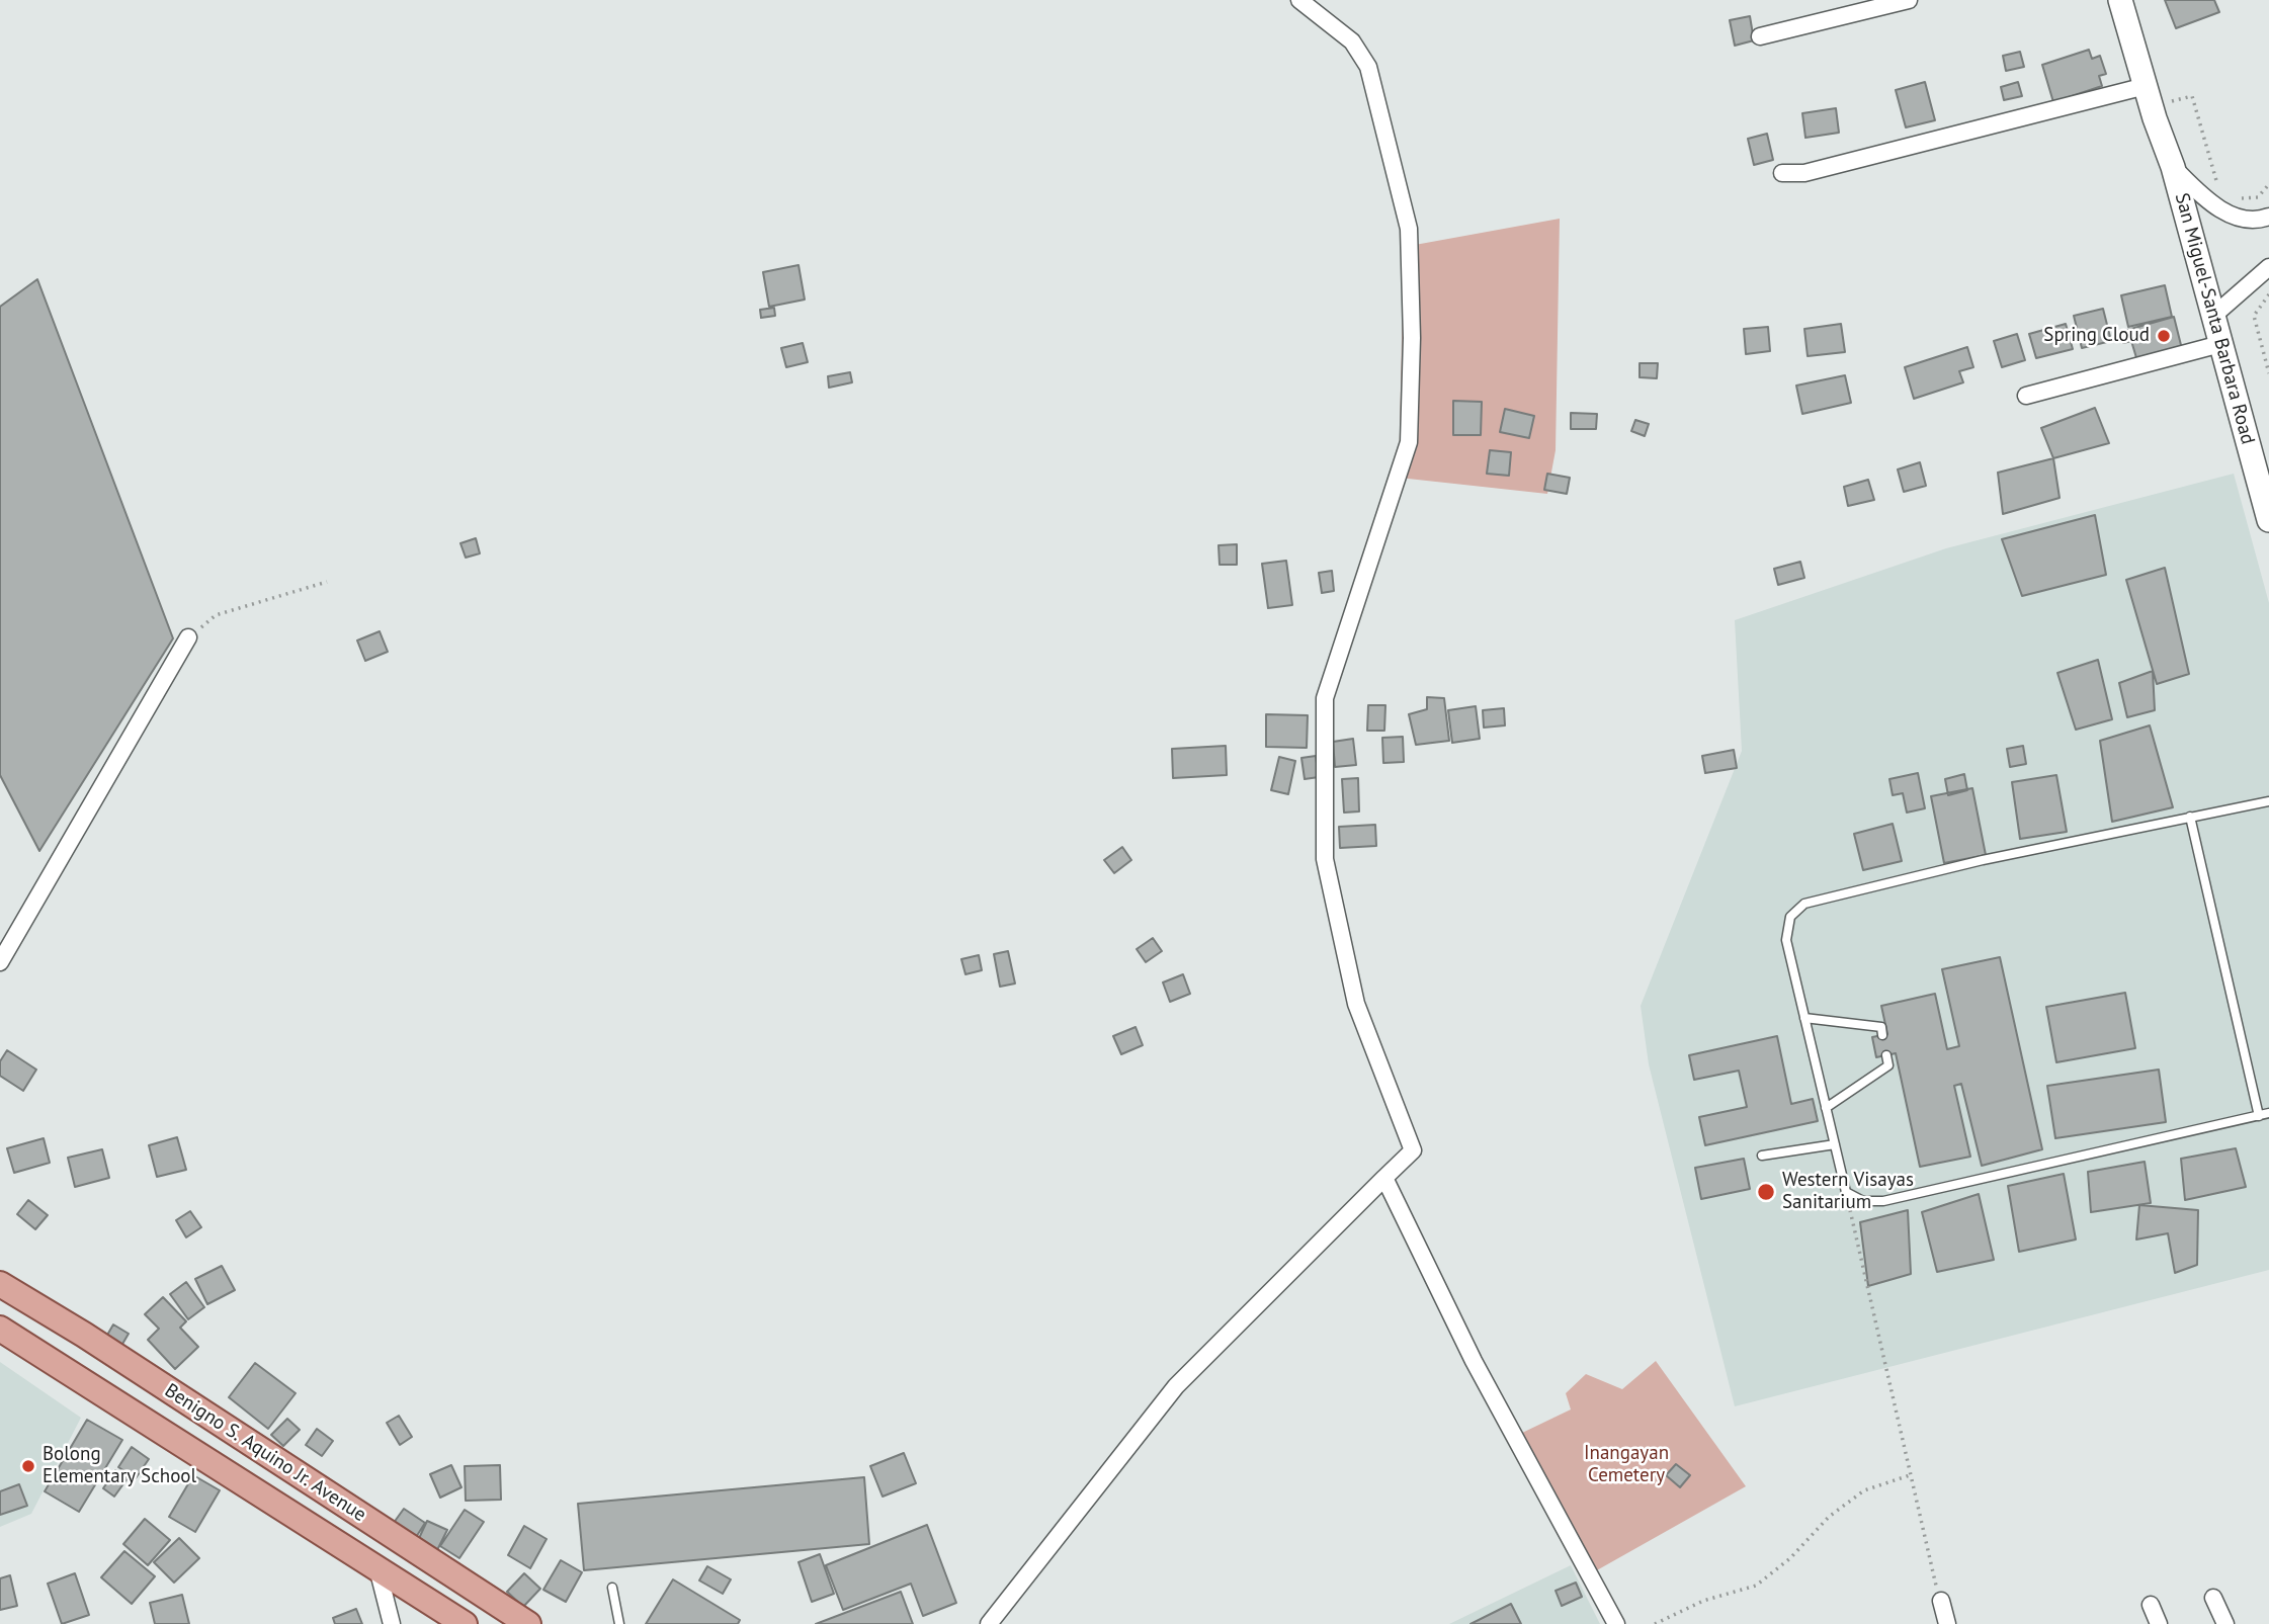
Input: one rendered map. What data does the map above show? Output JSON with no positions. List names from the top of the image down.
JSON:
{
  "streets": {
    "main road": ["San Miguel-Santa Barbara Road", "Benigno S. Aquino Jr. Avenue"]
  },
  "parks": ["Inangayan Cemetery"],
  "places": ["Spring Cloud", "Western Visayas Sanitarium", "Bolong Elementary School"]
}
